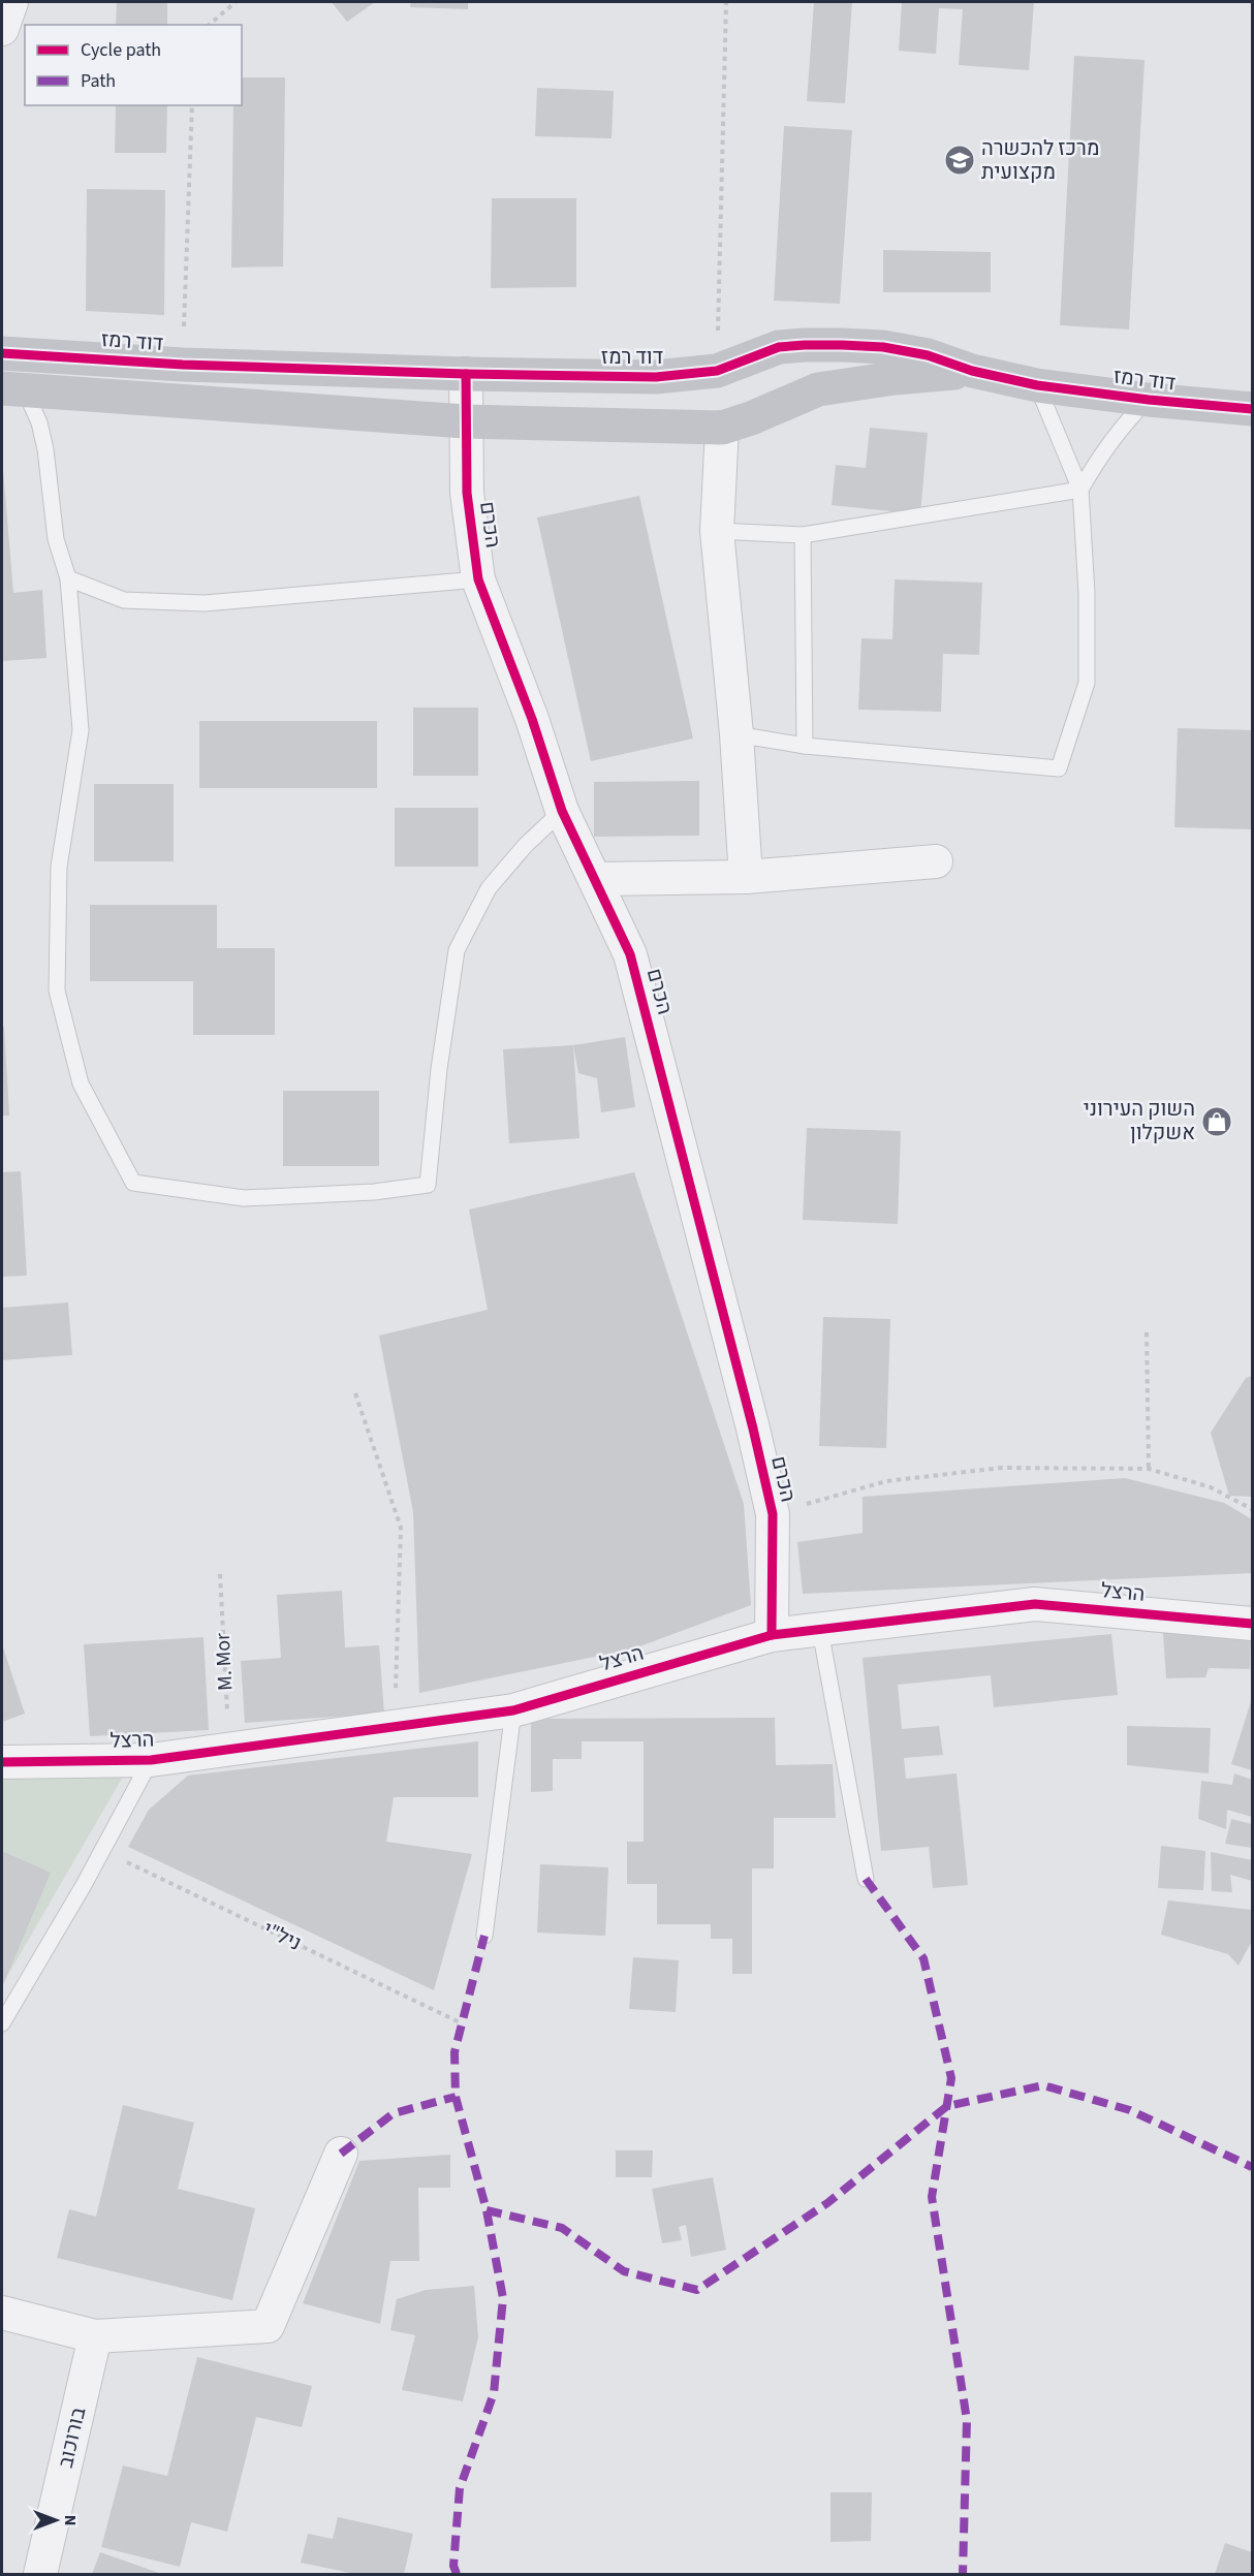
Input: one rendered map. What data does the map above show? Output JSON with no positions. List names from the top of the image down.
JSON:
{
  "streets": {
    "street": [
      "דוד רמז",
      "הכרם",
      "הרצל",
      "בורוכוב"
    ],
    "path": ["M. Mor", "ניל\"י"]
  },
  "crossings": [
    ["דוד רמז", "הכרם"],
    ["הכרם", "הרצל"],
    ["הרצל", "M. Mor"]
  ],
  "places": {
    "school or university": ["מרכז להכשרה מקצועית"],
    "shop": ["השוק העירוני אשקלון"]
  },
  "legend": ["Cycle path", "Path"],
  "north": "right"
}
